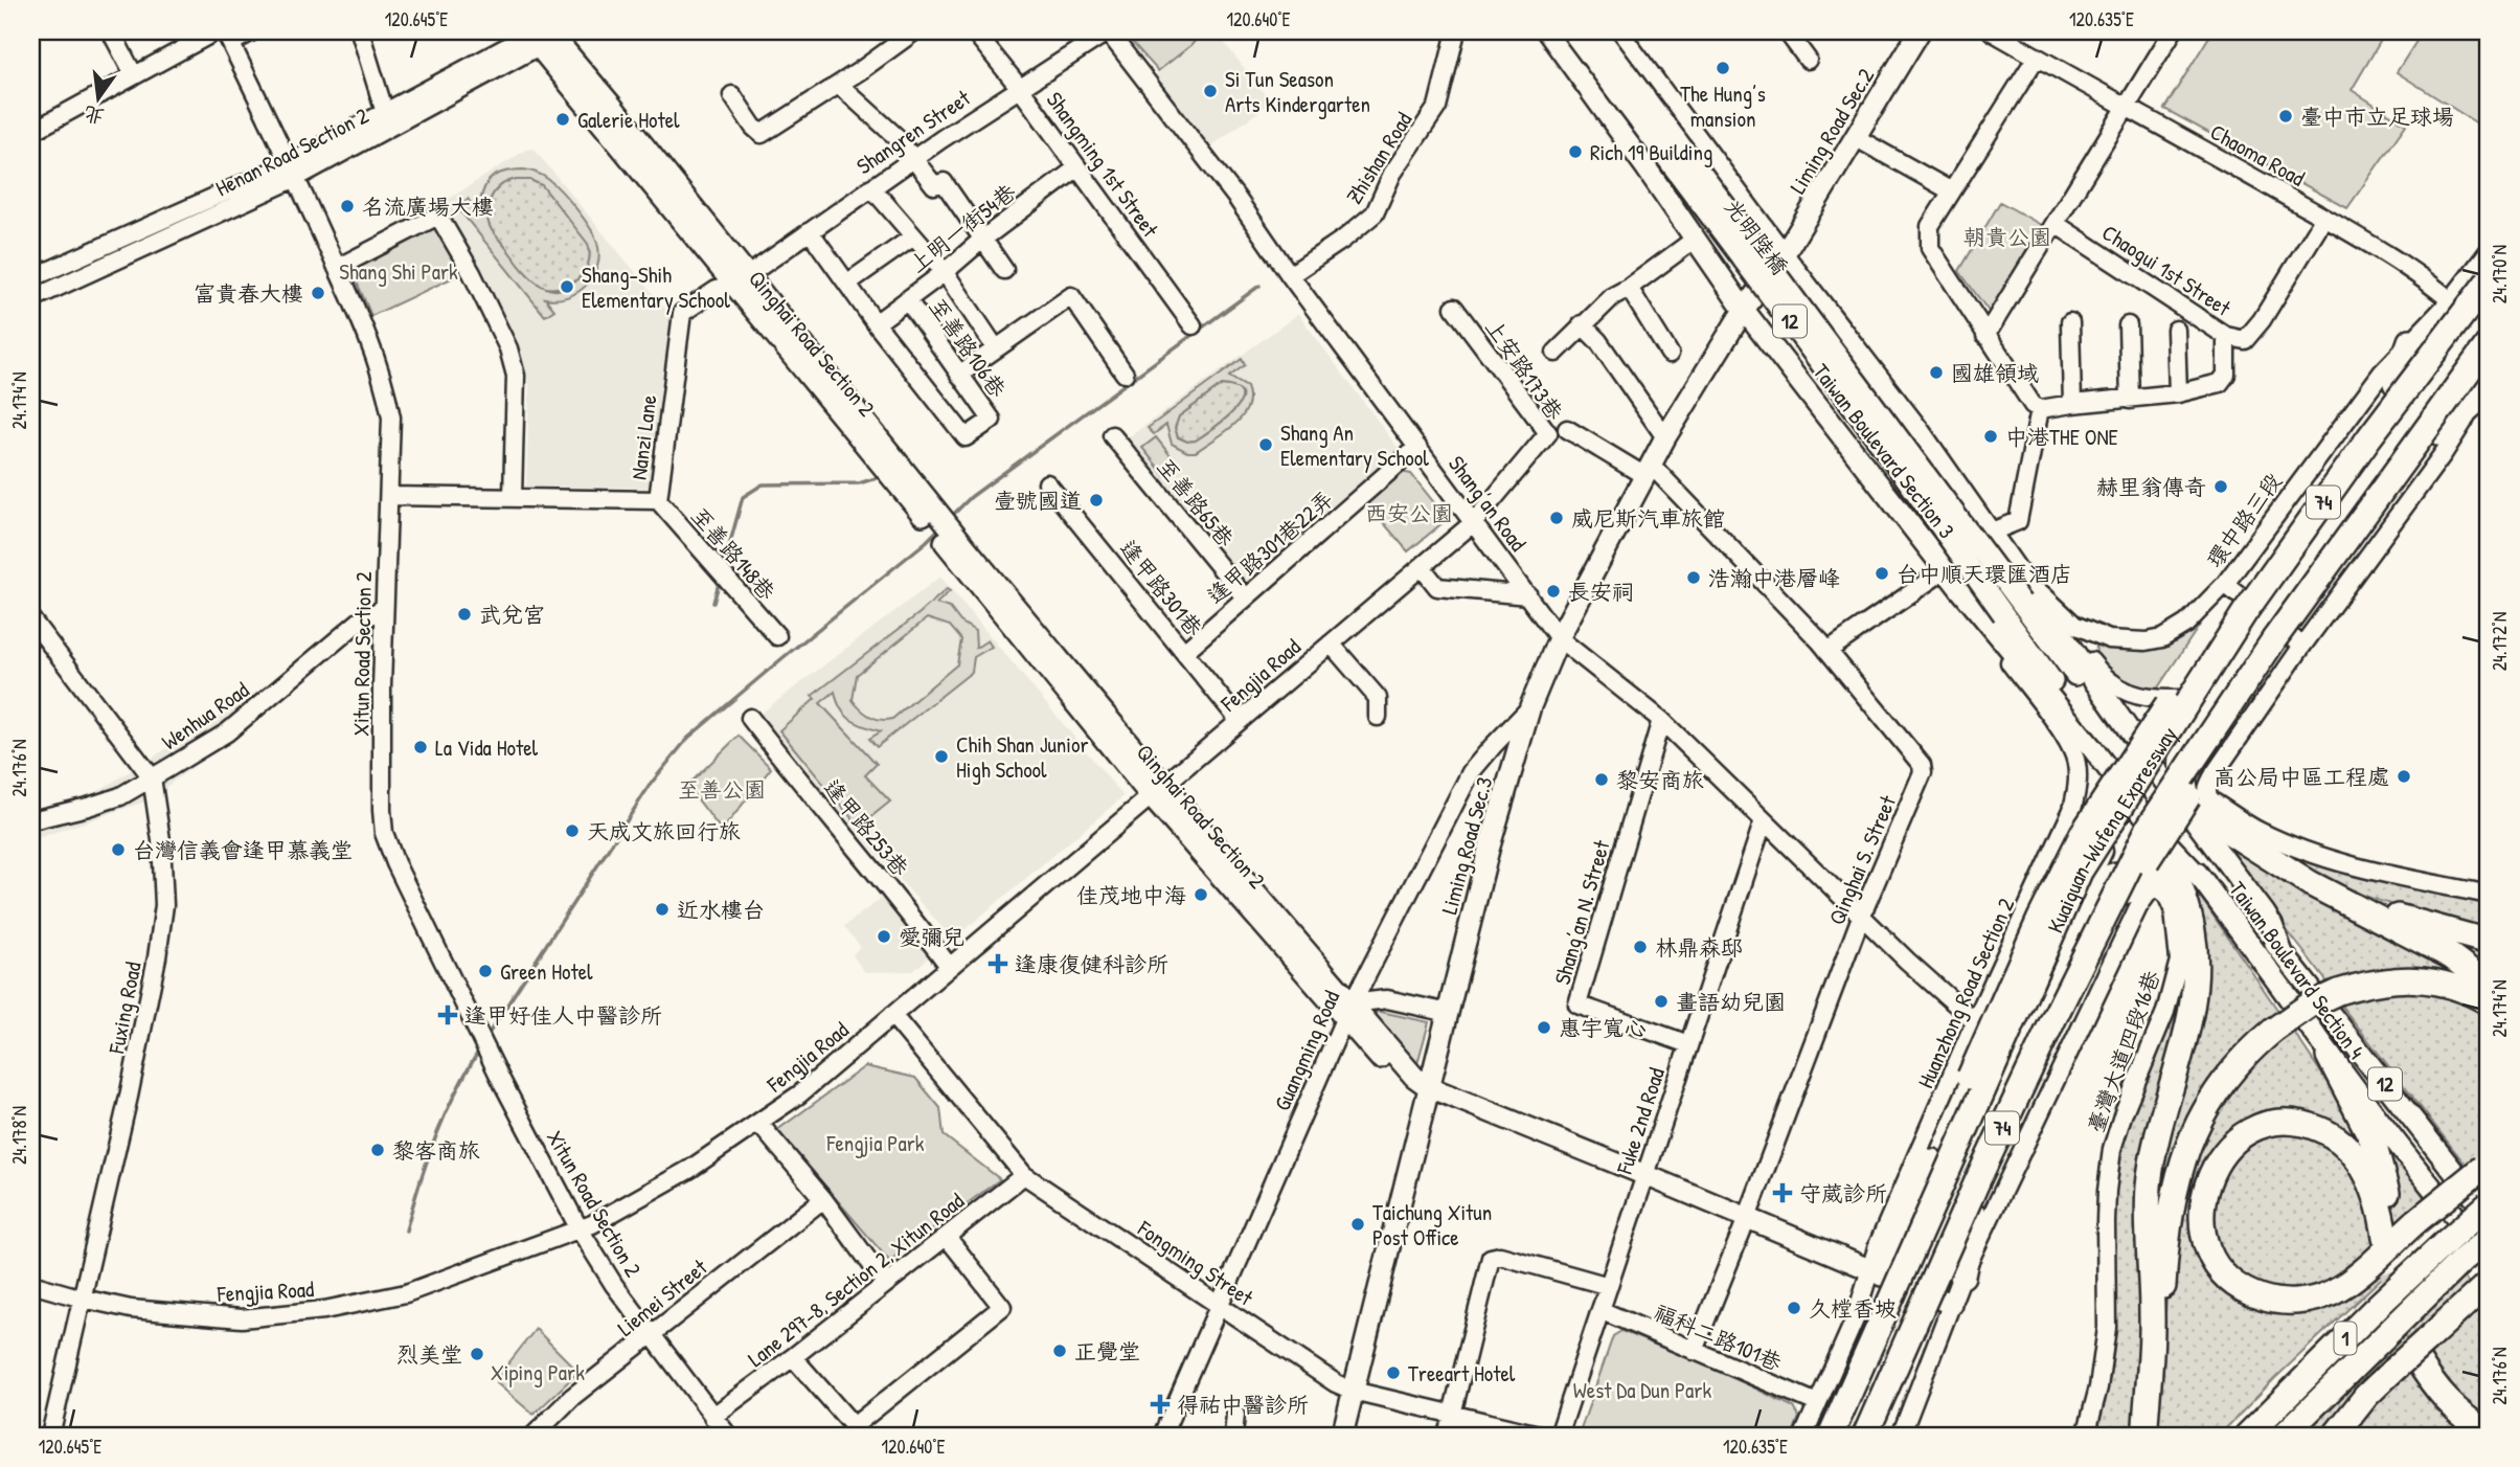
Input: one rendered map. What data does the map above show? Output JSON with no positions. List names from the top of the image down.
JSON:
{
  "streets": {
    "highway": ["74", "Kuaiguan-Wufeng Expressway", "1"],
    "main road": [
      "Liming Road Sec.2",
      "光明陸橋",
      "12",
      "Qinghai Road Section 2",
      "Taiwan Boulevard Section 3",
      "Liming Road Sec.3",
      "Taiwan Boulevard Section 4"
    ],
    "street": [
      "Shangren Street",
      "Henan Road Section 2",
      "Chaoma Road",
      "Zhishan Road",
      "Shangming 1st Street",
      "上明一街54巷",
      "Chaogui 1st Street",
      "至善路106巷",
      "上安路173巷",
      "Nanzi Lane",
      "至善路65巷",
      "Shang’an Road",
      "環中路三段",
      "逢甲路301巷22弄",
      "至善路148巷",
      "逢甲路301巷",
      "Xitun Road Section 2",
      "Fengjia Road",
      "Wenhua Road",
      "逢甲路253巷",
      "Qinghai S. Street",
      "Shang’an N. Street",
      "Huanzhong Road Section 2",
      "Fuxing Road",
      "Guangming Road",
      "臺灣大道四段16巷",
      "Fuke 2nd Road",
      "Fongming Street",
      "Lane 297-8, Section 2, Xitun Road",
      "Liemei Street",
      "福科二路101巷"
    ]
  },
  "crossings": [
    ["Liming Road Sec.2", "Taiwan Boulevard Section 3"],
    ["Liming Road Sec.2", "Liming Road Sec.3"],
    ["Shangren Street", "Shangming 1st Street"],
    ["Shangren Street", "Qinghai Road Section 2"],
    ["Shangren Street", "Nanzi Lane"],
    ["Shangren Street", "Shang’an Road"],
    ["Henan Road Section 2", "Qinghai Road Section 2"],
    ["Henan Road Section 2", "Xitun Road Section 2"],
    ["Chaoma Road", "Chaogui 1st Street"],
    ["Chaoma Road", "環中路三段"],
    ["Chaoma Road", "Kuaiguan-Wufeng Expressway"],
    ["Zhishan Road", "Shang’an Road"],
    ["Shangming 1st Street", "上明一街54巷"],
    ["上明一街54巷", "至善路106巷"],
    ["光明陸橋", "12"],
    ["光明陸橋", "Taiwan Boulevard Section 4"],
    ["12", "Taiwan Boulevard Section 3"],
    ["12", "Taiwan Boulevard Section 4"],
    ["Qinghai Road Section 2", "Nanzi Lane"],
    ["Qinghai Road Section 2", "74"],
    ["Qinghai Road Section 2", "Fengjia Road"],
    ["Qinghai Road Section 2", "Liming Road Sec.3"],
    ["Qinghai Road Section 2", "Qinghai S. Street"],
    ["Qinghai Road Section 2", "Huanzhong Road Section 2"],
    ["Qinghai Road Section 2", "Guangming Road"],
    ["Qinghai Road Section 2", "Fuke 2nd Road"],
    ["上安路173巷", "Shang’an Road"],
    ["上安路173巷", "Fengjia Road"],
    ["Nanzi Lane", "至善路148巷"],
    ["Nanzi Lane", "Xitun Road Section 2"],
    ["Taiwan Boulevard Section 3", "環中路三段"],
    ["Taiwan Boulevard Section 3", "Liming Road Sec.3"],
    ["Taiwan Boulevard Section 3", "Taiwan Boulevard Section 4"],
    ["Taiwan Boulevard Section 3", "Huanzhong Road Section 2"],
    ["至善路65巷", "逢甲路301巷22弄"],
    ["74", "環中路三段"],
    ["74", "Kuaiguan-Wufeng Expressway"],
    ["74", "Taiwan Boulevard Section 4"],
    ["74", "Huanzhong Road Section 2"],
    ["Shang’an Road", "逢甲路301巷22弄"],
    ["Shang’an Road", "Fengjia Road"],
    ["Shang’an Road", "Liming Road Sec.3"],
    ["Shang’an Road", "Qinghai S. Street"],
    ["Shang’an Road", "Shang’an N. Street"],
    ["Shang’an Road", "Huanzhong Road Section 2"],
    ["Shang’an Road", "Fuke 2nd Road"],
    ["逢甲路301巷22弄", "逢甲路301巷"],
    ["逢甲路301巷", "Fengjia Road"],
    ["Xitun Road Section 2", "Fengjia Road"],
    ["Xitun Road Section 2", "Wenhua Road"],
    ["Xitun Road Section 2", "Lane 297-8, Section 2, Xitun Road"],
    ["Xitun Road Section 2", "Liemei Street"],
    ["Fengjia Road", "逢甲路253巷"],
    ["Fengjia Road", "Fuxing Road"],
    ["Fengjia Road", "Fongming Street"],
    ["Wenhua Road", "Fuxing Road"],
    ["Kuaiguan-Wufeng Expressway", "Taiwan Boulevard Section 4"],
    ["Liming Road Sec.3", "Qinghai S. Street"],
    ["Liming Road Sec.3", "Guangming Road"],
    ["Liming Road Sec.3", "Fongming Street"],
    ["Qinghai S. Street", "福科二路101巷"],
    ["Shang’an N. Street", "Fuke 2nd Road"],
    ["Guangming Road", "Fongming Street"],
    ["Fuke 2nd Road", "福科二路101巷"],
    ["Fongming Street", "Lane 297-8, Section 2, Xitun Road"]
  ],
  "parks": [
    "朝貴公園",
    "Shang Shi Park",
    "西安公園",
    "至善公園",
    "Fengjia Park",
    "Xiping Park",
    "West Da Dun Park"
  ],
  "places": {
    "other": [
      "The Hung’s mansion",
      "Si Tun Season Arts Kindergarten",
      "臺中市立足球場",
      "Galerie Hotel",
      "Rich 19 Building",
      "名流廣場大樓",
      "Shang-Shih Elementary School",
      "富貴春大樓",
      "國雄領域",
      "中港THE ONE",
      "Shang An Elementary School",
      "赫里翁傳奇",
      "壹號國道",
      "威尼斯汽車旅館",
      "台中順天環匯酒店",
      "浩瀚中港層峰",
      "長安祠",
      "武兌宮",
      "La Vida Hotel",
      "Chih Shan Junior High School",
      "高公局中區工程處",
      "黎安商旅",
      "天成文旅回行旅",
      "台灣信義會逢甲慕義堂",
      "佳茂地中海",
      "近水樓台",
      "愛彌兒",
      "林鼎森邸",
      "Green Hotel",
      "畫語幼兒園",
      "惠宇寬心",
      "黎客商旅",
      "Taichung Xitun Post Office",
      "久樘香坡",
      "正覺堂",
      "烈美堂",
      "Treeart Hotel"
    ],
    "health": [
      "逢康復健科診所",
      "逢甲好佳人中醫診所",
      "守葳診所",
      "得祐中醫診所"
    ]
  },
  "north": "bottom",
  "coordinates": [
    "120.645°E",
    "120.640°E",
    "120.635°E",
    "24.170°N",
    "24.174°N",
    "24.172°N",
    "24.176°N",
    "24.178°N"
  ]
}
